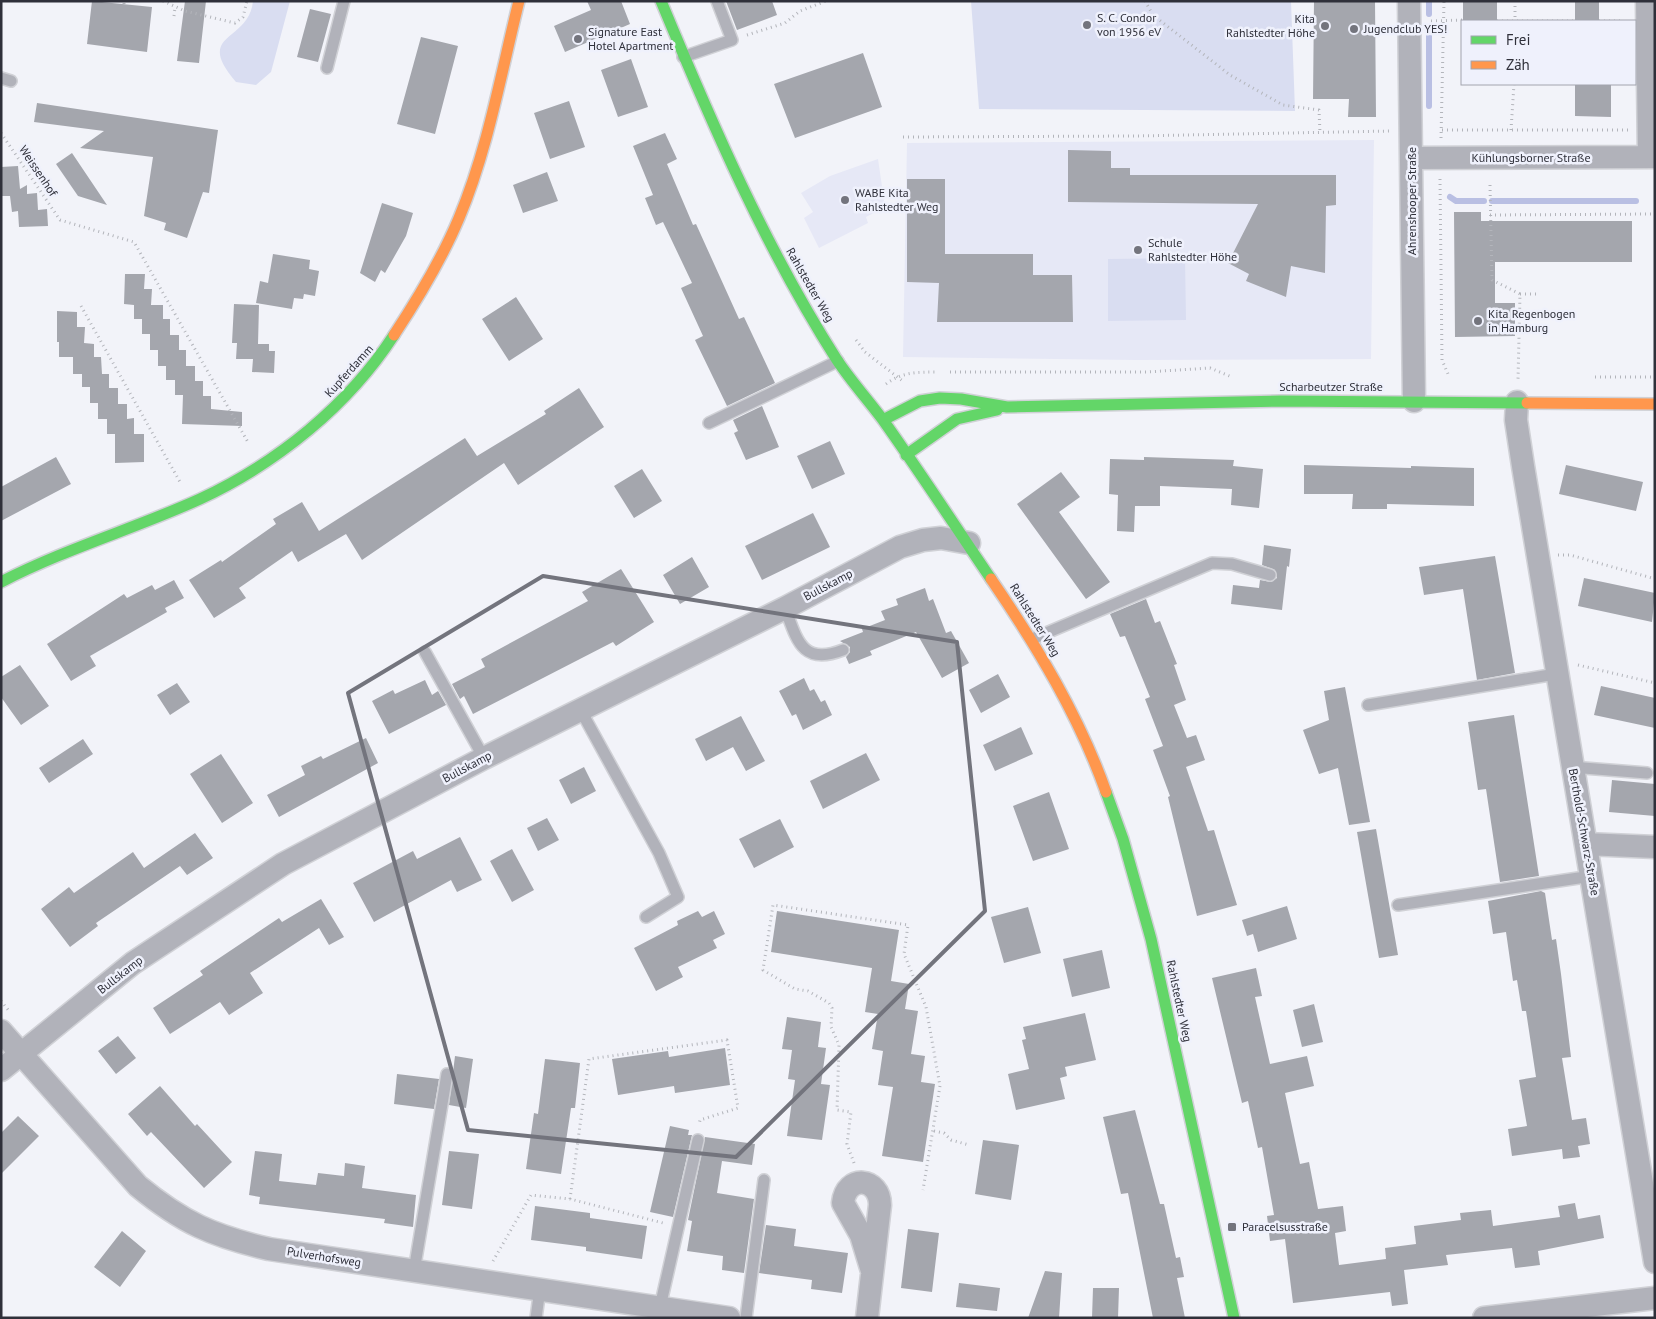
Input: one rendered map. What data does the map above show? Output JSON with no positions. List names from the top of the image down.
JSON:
{
  "streets": {
    "street": [
      "Kühlungsborner Straße",
      "Ahrenshooper Straße",
      "Rahlstedter Weg",
      "Kupferdamm",
      "Scharbeutzer Straße",
      "Bullskamp",
      "Berthold-Schwarz-Straße",
      "Pulverhofsweg"
    ],
    "path": ["Weissenhof"]
  },
  "crossings": [
    ["Kühlungsborner Straße", "Ahrenshooper Straße"],
    ["Ahrenshooper Straße", "Scharbeutzer Straße"],
    ["Rahlstedter Weg", "Scharbeutzer Straße"],
    ["Rahlstedter Weg", "Bullskamp"],
    ["Scharbeutzer Straße", "Berthold-Schwarz-Straße"],
    ["Bullskamp", "Pulverhofsweg"]
  ],
  "places": {
    "other": [
      "S. C. Condor von 1956 eV",
      "Kita Rahlstedter Höhe",
      "Jugendclub YES!",
      "Signature East Hotel Apartment",
      "WABE Kita Rahlstedter Weg",
      "Schule Rahlstedter Höhe",
      "Kita Regenbogen in Hamburg"
    ],
    "transit": ["Paracelsusstraße"]
  },
  "legend": ["Frei", "Zäh"]
}
